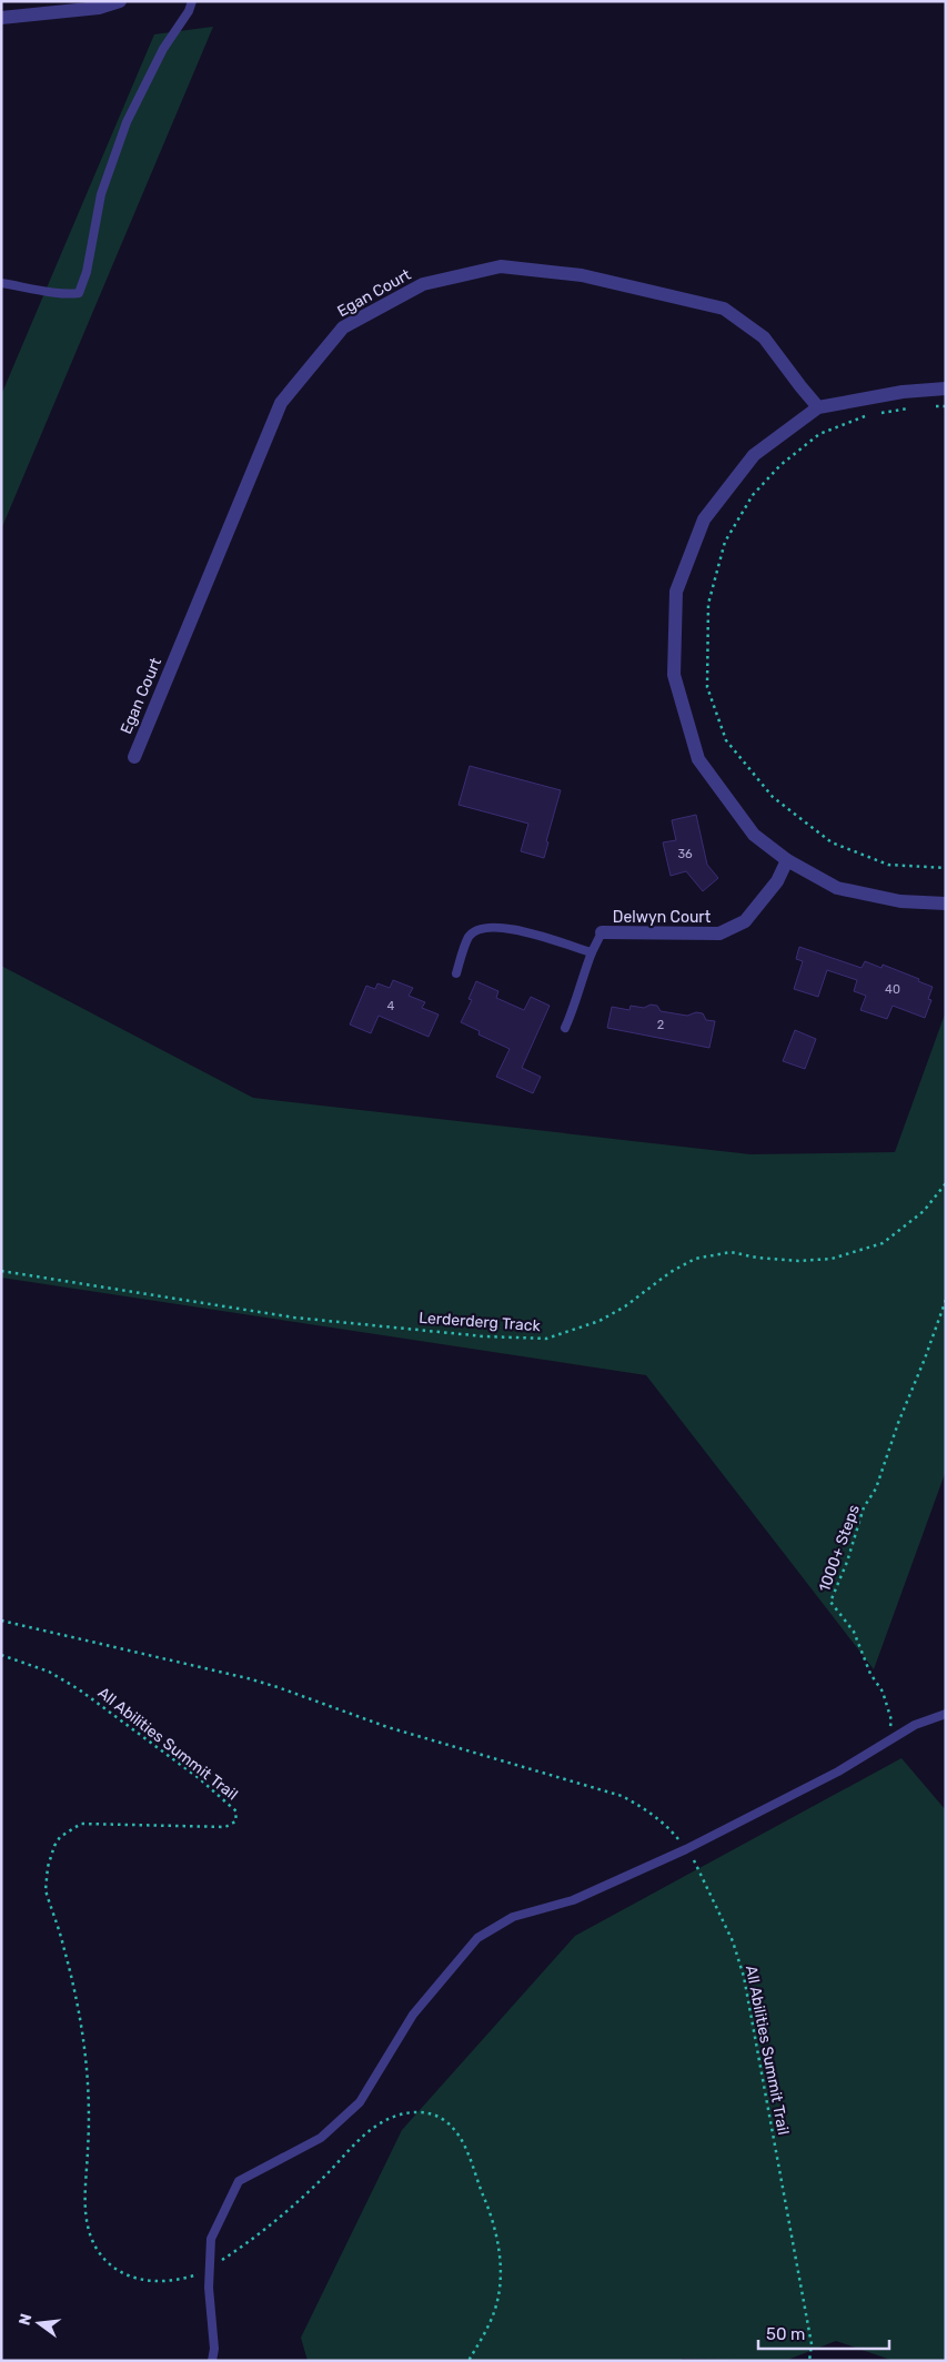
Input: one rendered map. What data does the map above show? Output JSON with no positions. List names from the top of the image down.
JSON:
{
  "streets": {
    "street": ["Egan Court", "Delwyn Court"],
    "path": ["Lerderderg Track", "1000+ Steps", "All Abilities Summit Trail"]
  },
  "house_numbers": [
    "36",
    "40",
    "4",
    "2"
  ],
  "scale_bar": "50 m",
  "north": "left"
}
